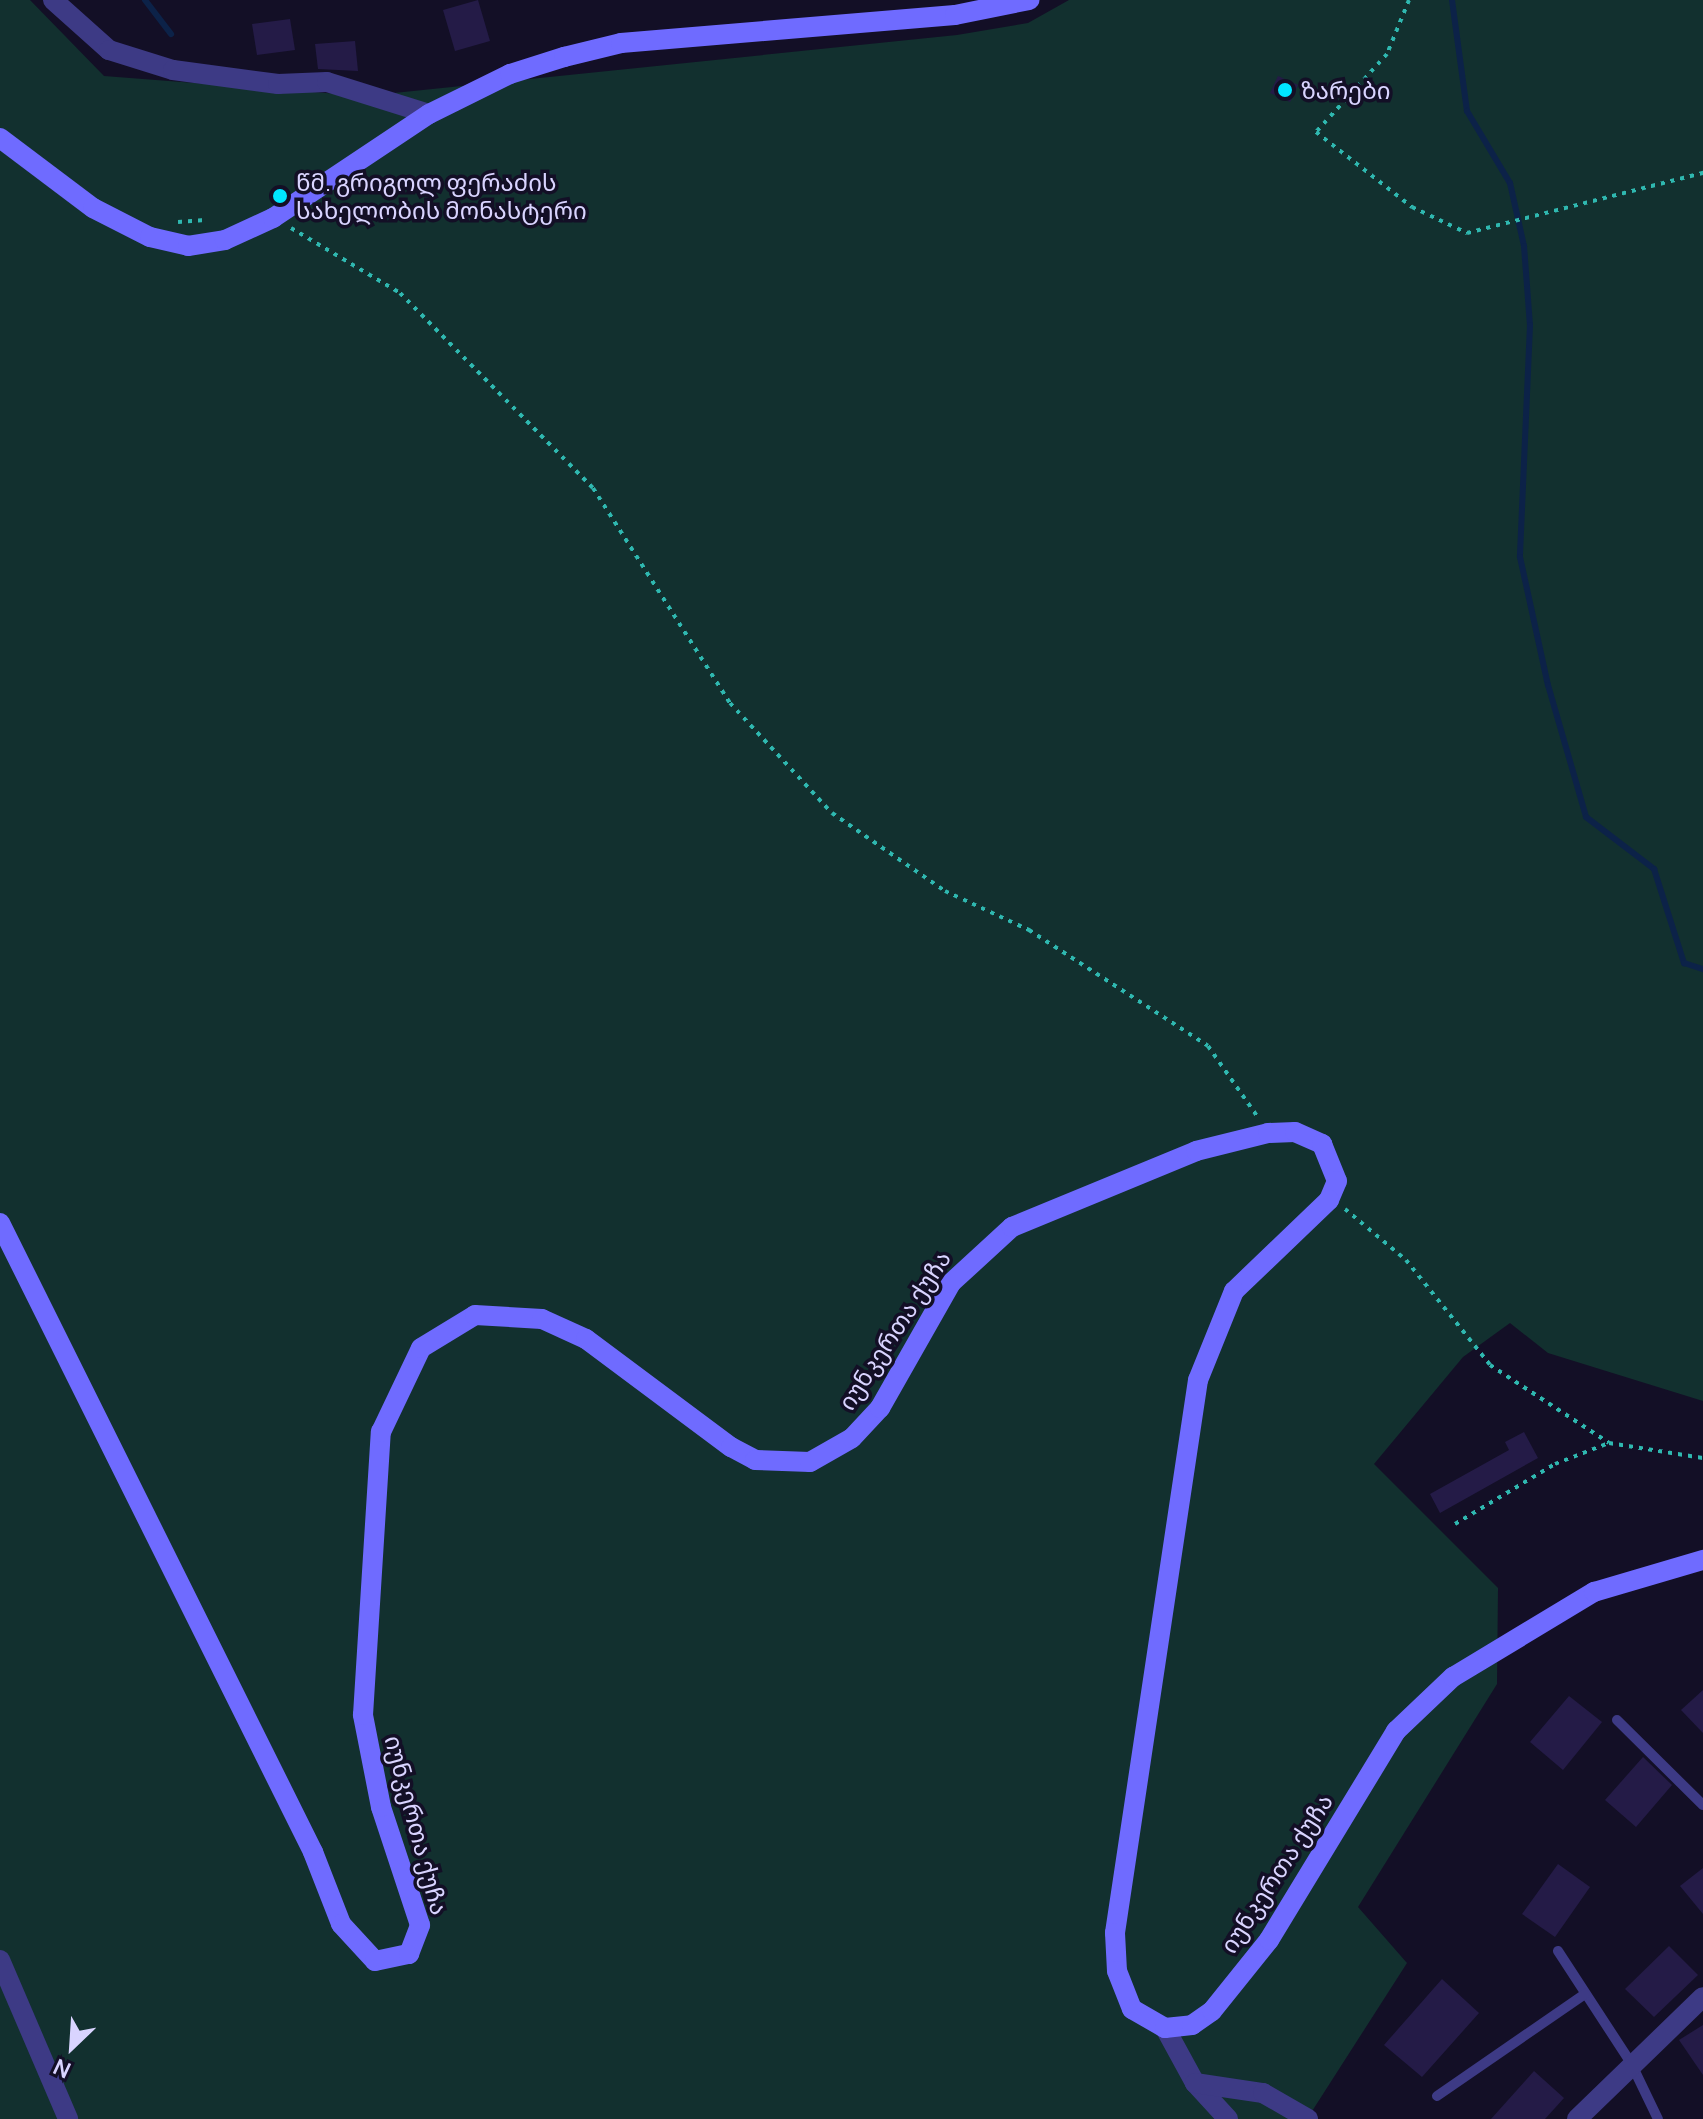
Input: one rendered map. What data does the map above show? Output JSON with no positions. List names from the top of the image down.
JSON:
{
  "streets": {
    "main road": ["იუნკერთა ქუჩა"]
  },
  "places": ["ზარები", "წმ. გრიგოლ ფერაძის სახელობის მონასტერი"],
  "north": "bottom left"
}
